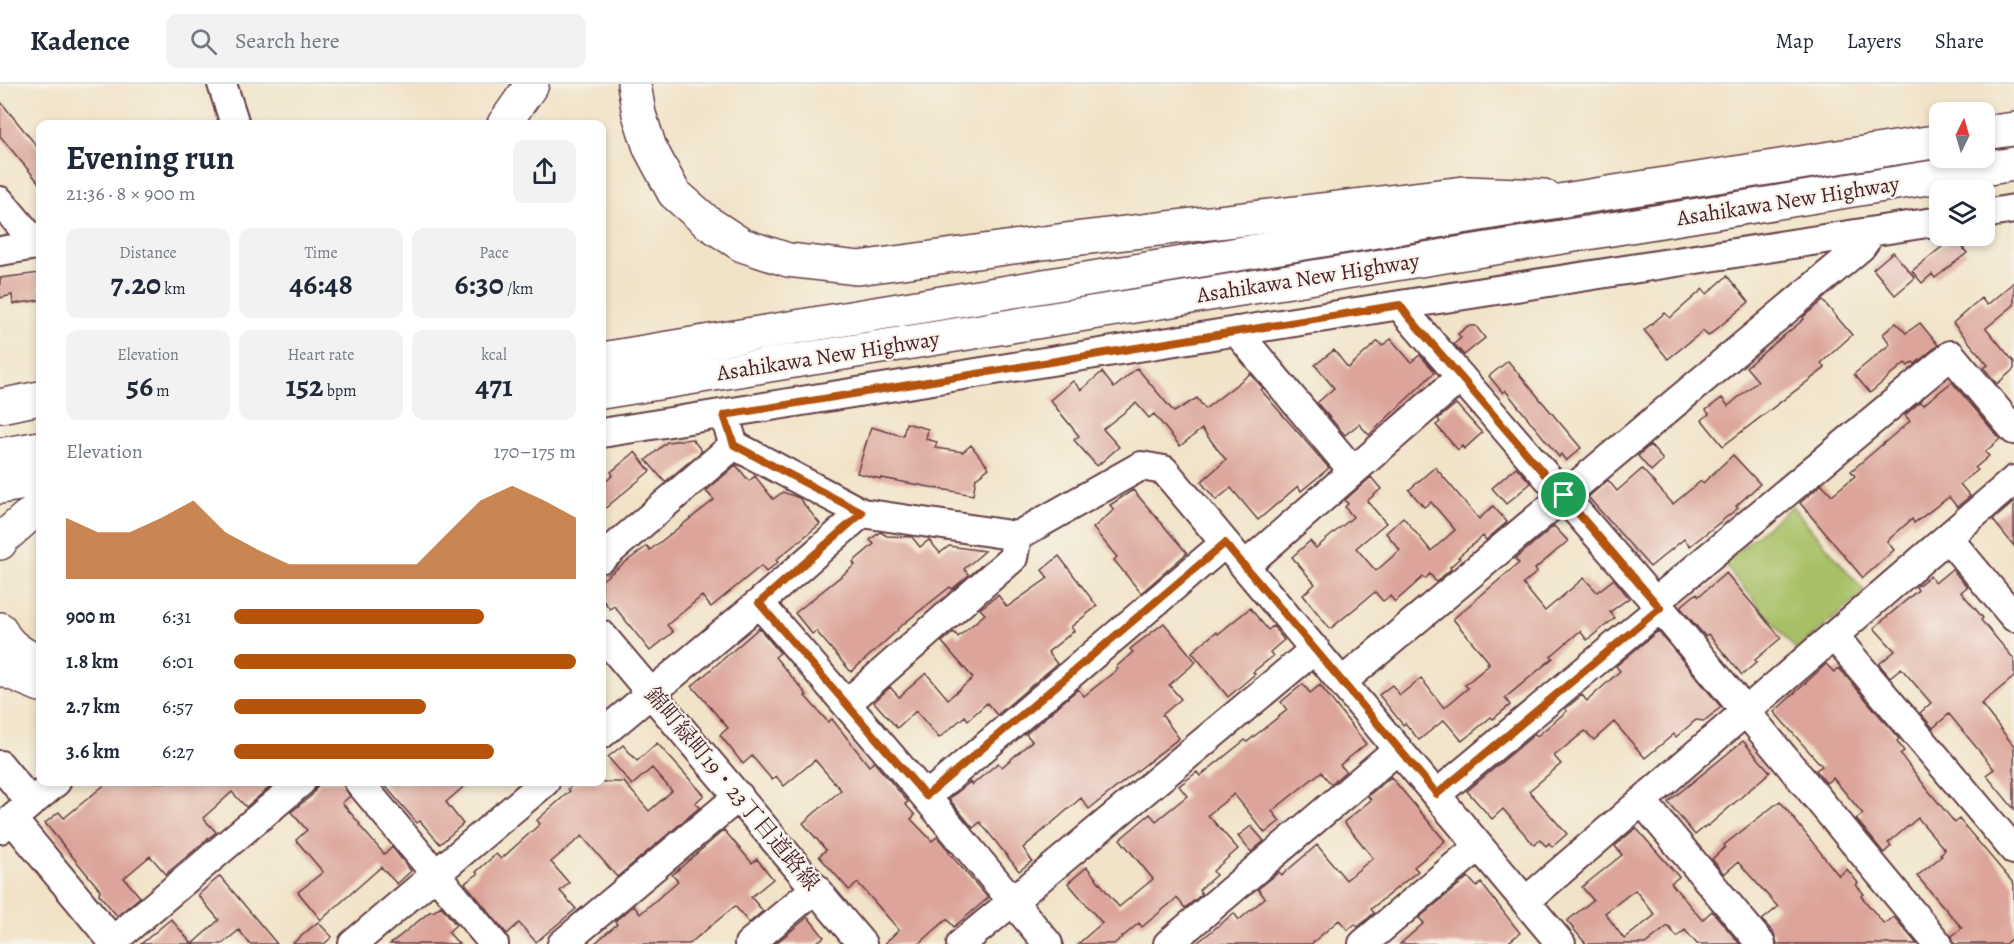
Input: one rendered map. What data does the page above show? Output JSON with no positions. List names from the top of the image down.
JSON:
{
  "streets": {
    "main road": ["Asahikawa New Highway"],
    "street": ["錦町緑町19・23丁目道路線"]
  },
  "north": "top",
  "page": {
    "header": "Kadence",
    "search": "Search here",
    "nav": ["Map", "Layers", "Share"],
    "heading": ["Evening run", "21:36 · 8 × 900 m"],
    "stats": [
      ["Distance", "7.20 km"],
      ["Time", "46:48"],
      ["Pace", "6:30 /km"],
      ["Elevation", "56 m"],
      ["Heart rate", "152 bpm"],
      ["kcal", "471"]
    ],
    "chart": ["Elevation", "170–175 m"],
    "list": [
      {
        "name": "900 m",
        "note": "6:31"
      },
      {
        "name": "1.8 km",
        "note": "6:01"
      },
      {
        "name": "2.7 km",
        "note": "6:57"
      },
      {
        "name": "3.6 km",
        "note": "6:27"
      }
    ]
  }
}
